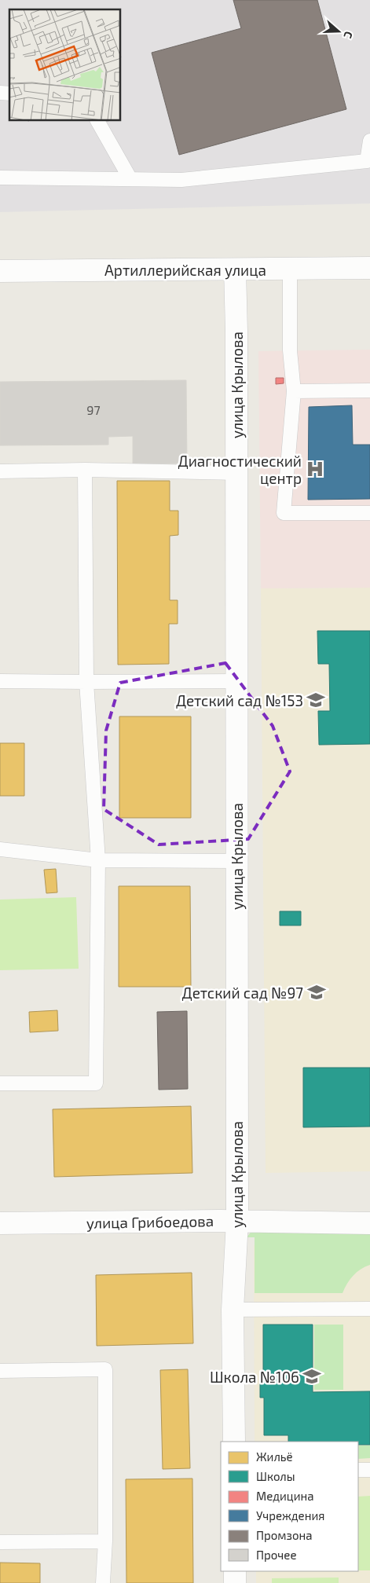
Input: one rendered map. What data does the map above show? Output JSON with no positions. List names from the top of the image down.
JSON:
{
  "streets": {
    "street": ["Артиллерийская улица", "улица Крылова", "улица Грибоедова"]
  },
  "crossings": [
    ["Артиллерийская улица", "улица Крылова"],
    ["улица Крылова", "улица Грибоедова"]
  ],
  "places": {
    "hospital": ["Диагностический центр"],
    "school or university": ["Детский сад №153", "Детский сад №97", "Школа №106"]
  },
  "house_numbers": ["97"],
  "legend": [
    "Жильё",
    "Школы",
    "Медицина",
    "Учреждения",
    "Промзона",
    "Прочее"
  ],
  "north": "right"
}
